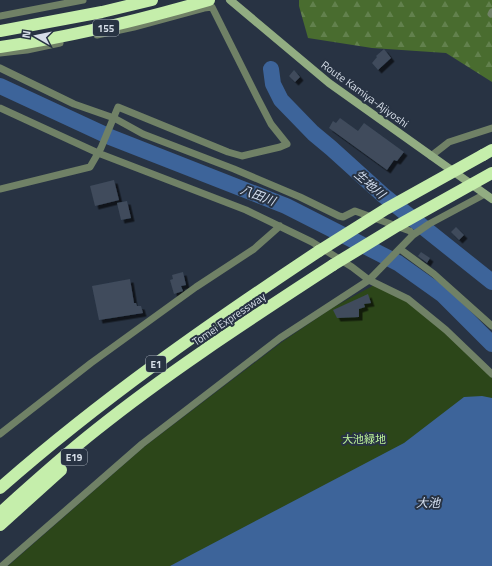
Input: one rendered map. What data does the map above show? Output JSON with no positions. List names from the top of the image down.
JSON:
{
  "streets": {
    "highway": [
      "155",
      "Tomei Expressway",
      "E1",
      "E19"
    ],
    "main road": ["Route Kamiya-Ajiyoshi"]
  },
  "crossings": [
    ["Tomei Expressway", "E19"]
  ],
  "water": ["生地川", "八田川", "大池"],
  "parks": ["大池緑地"],
  "north": "left"
}
